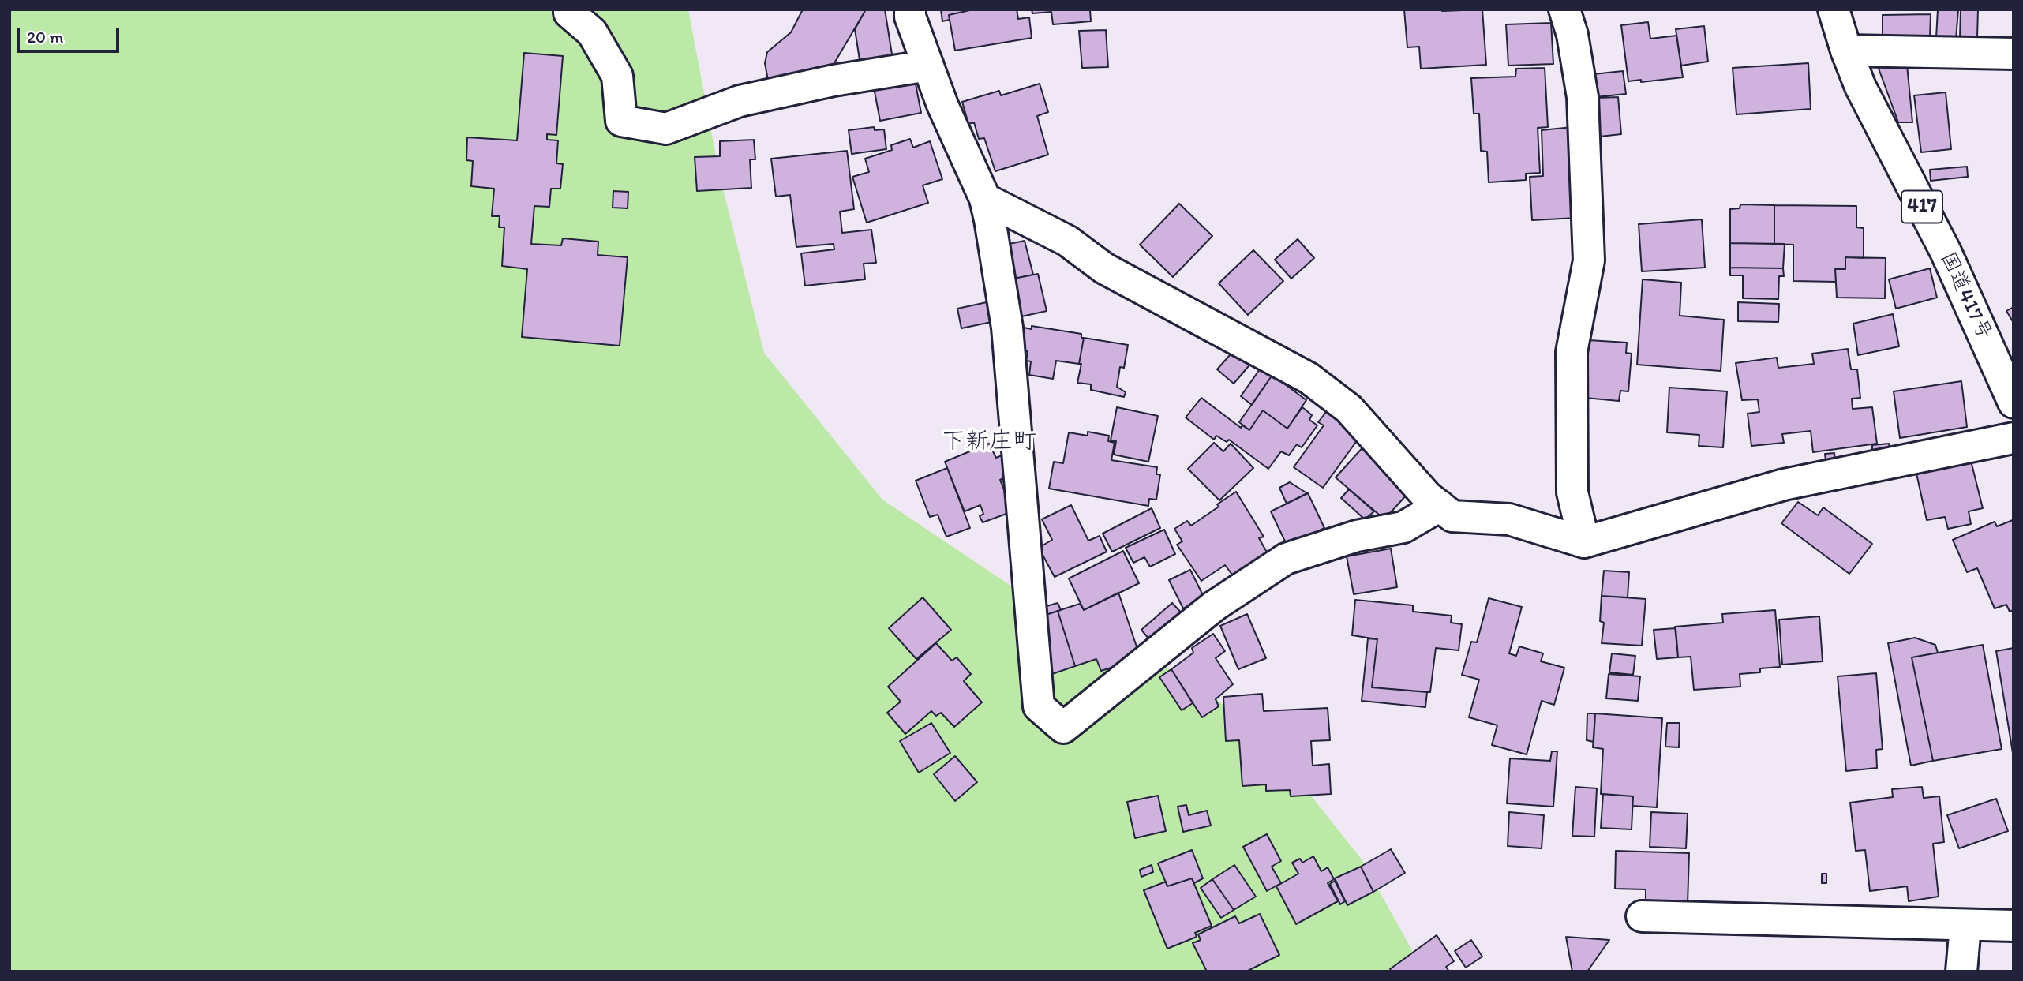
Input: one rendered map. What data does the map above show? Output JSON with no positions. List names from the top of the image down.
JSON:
{
  "streets": {
    "main road": ["417", "国道417号"]
  },
  "districts": ["下新庄町"],
  "scale_bar": "20 m"
}
